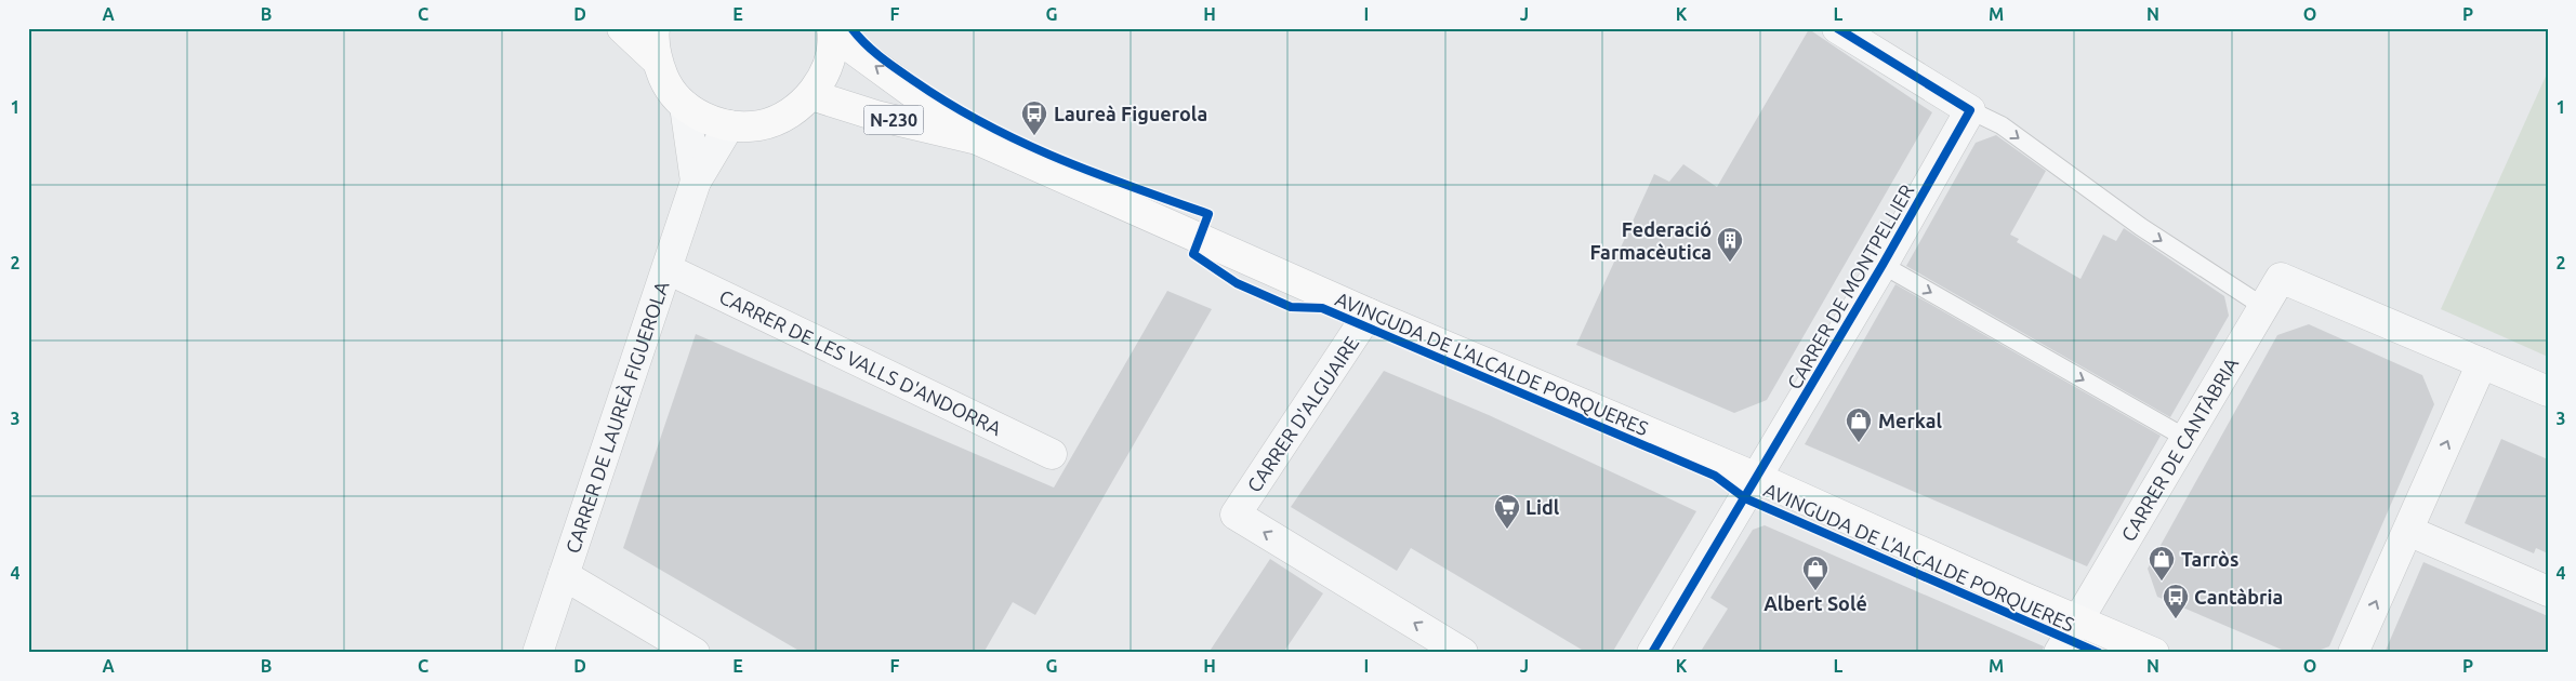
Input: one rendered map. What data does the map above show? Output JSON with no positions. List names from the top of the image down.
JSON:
{
  "streets": {
    "main road": ["N-230", "AVINGUDA DE L'ALCALDE PORQUERES"],
    "street": [
      "CARRER DE MONTPELLIER",
      "CARRER DE LES VALLS D'ANDORRA",
      "CARRER D'ALGUAIRE",
      "CARRER DE LAUREÀ FIGUEROLA",
      "CARRER DE CANTÀBRIA"
    ]
  },
  "crossings": [
    ["N-230", "AVINGUDA DE L'ALCALDE PORQUERES"],
    ["N-230", "CARRER DE LAUREÀ FIGUEROLA"],
    ["CARRER DE MONTPELLIER", "AVINGUDA DE L'ALCALDE PORQUERES"],
    ["CARRER DE LES VALLS D'ANDORRA", "CARRER DE LAUREÀ FIGUEROLA"],
    ["AVINGUDA DE L'ALCALDE PORQUERES", "CARRER D'ALGUAIRE"],
    ["AVINGUDA DE L'ALCALDE PORQUERES", "CARRER DE CANTÀBRIA"]
  ],
  "places": {
    "bus stop": ["Laureà Figuerola", "Cantàbria"],
    "building": ["Federació Farmacèutica"],
    "shop": ["Merkal", "Tarròs", "Albert Solé"],
    "supermarket": ["Lidl"]
  },
  "grid": {
    "columns": [
      "A",
      "B",
      "C",
      "D",
      "E",
      "F",
      "G",
      "H",
      "I",
      "J",
      "K",
      "L",
      "M",
      "N",
      "O",
      "P"
    ],
    "rows": [
      "1",
      "2",
      "3",
      "4"
    ]
  }
}
